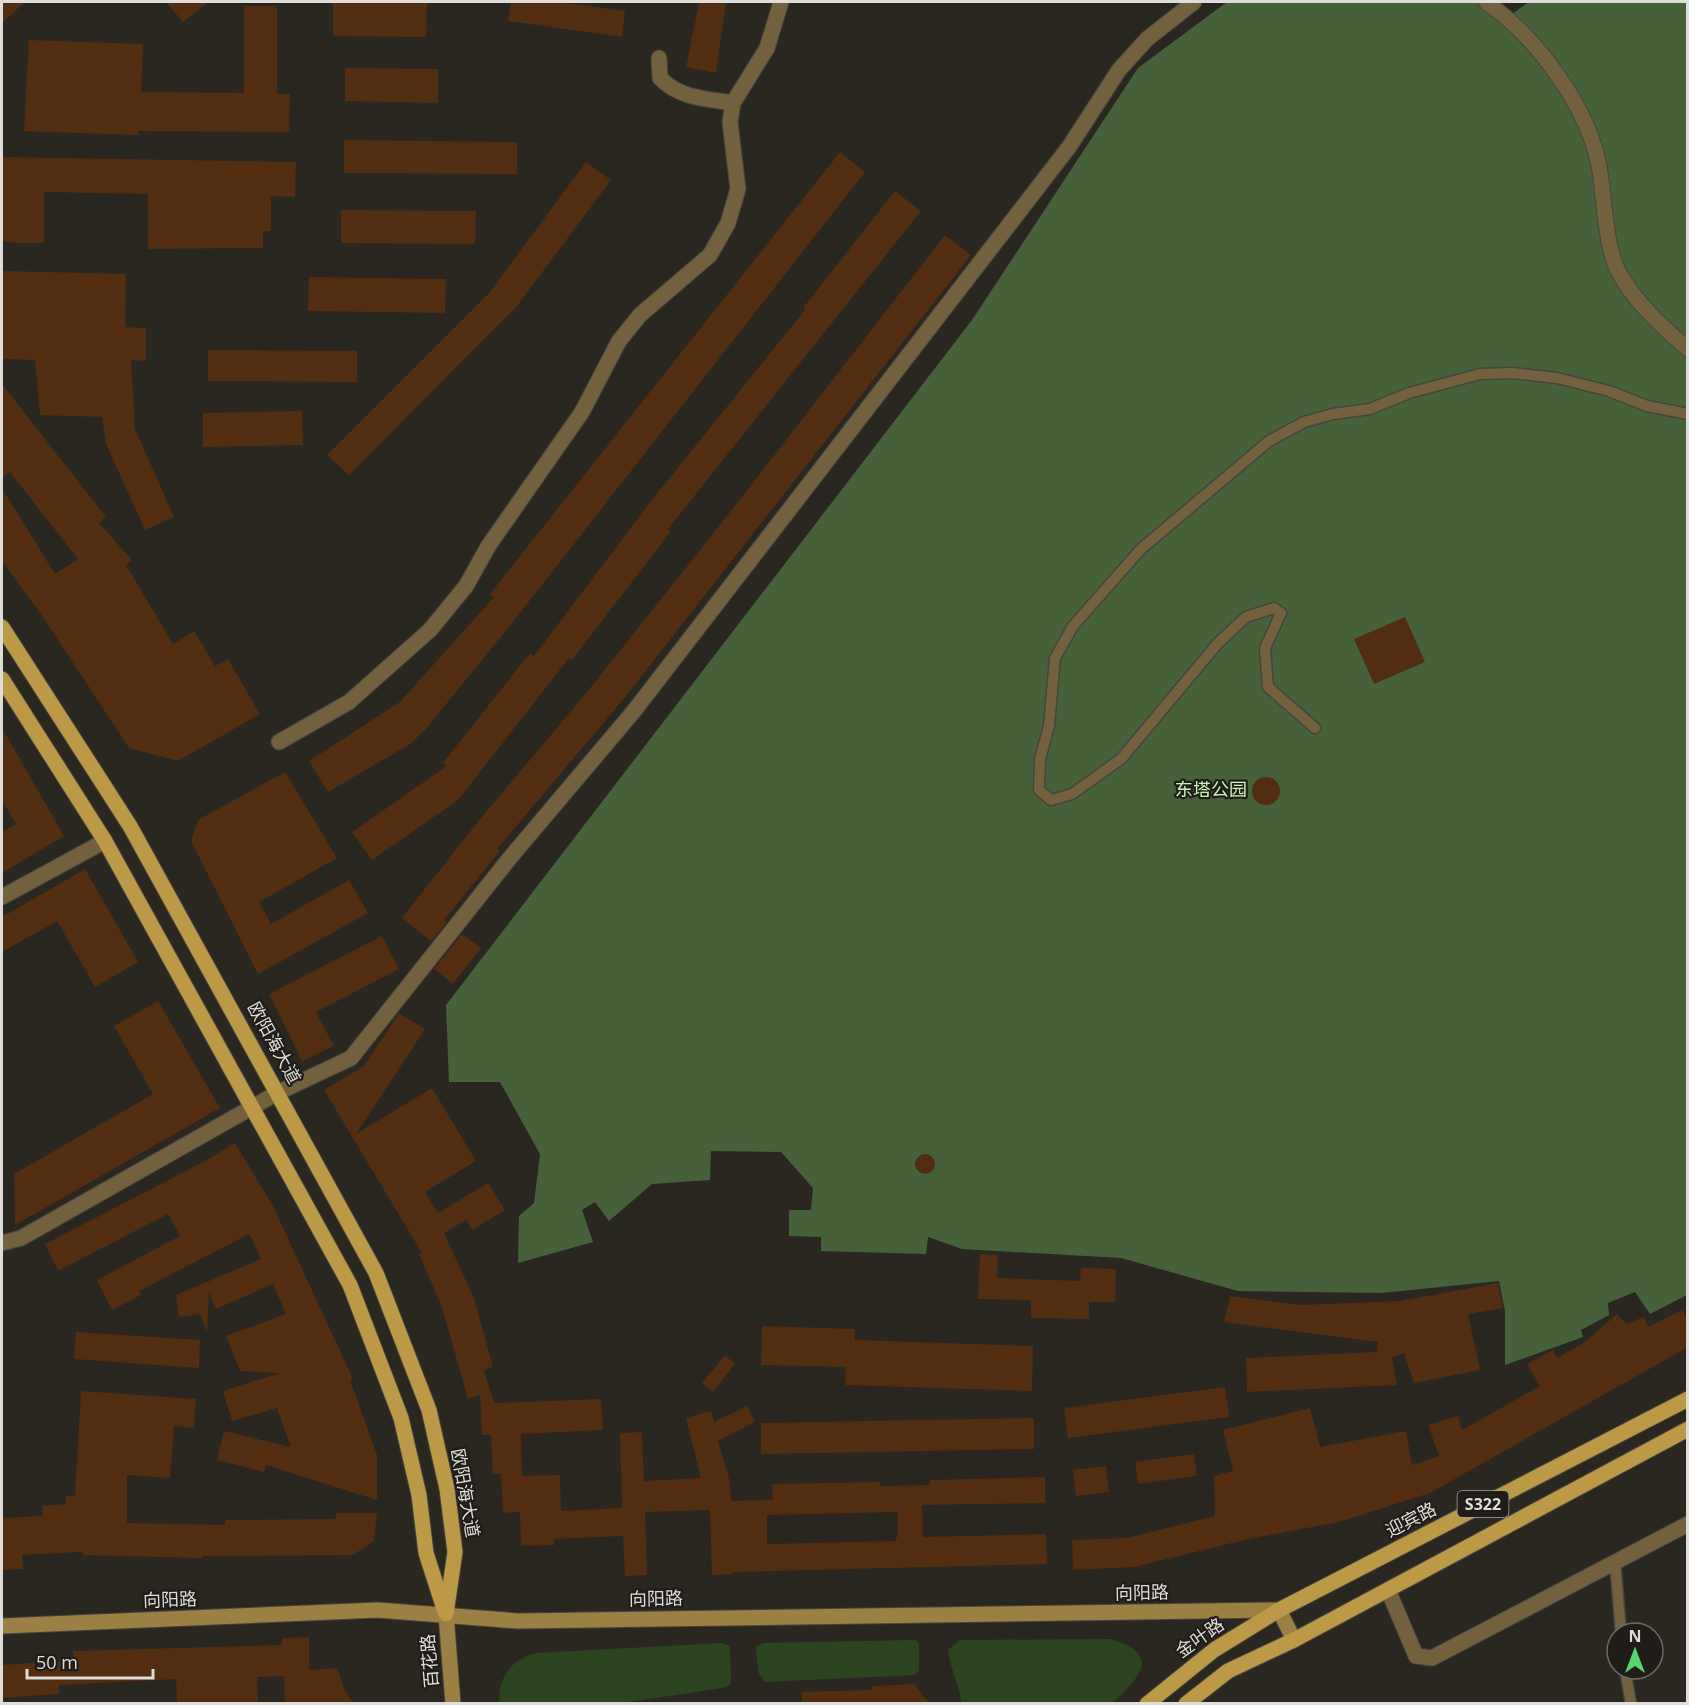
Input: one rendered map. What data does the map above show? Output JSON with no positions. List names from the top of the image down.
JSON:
{
  "streets": {
    "main road": [
      "欧阳海大道",
      "S322",
      "迎宾路",
      "向阳路",
      "金叶路",
      "百花路"
    ]
  },
  "crossings": [
    ["欧阳海大道", "向阳路"],
    ["欧阳海大道", "百花路"],
    ["迎宾路", "向阳路"],
    ["迎宾路", "金叶路"],
    ["向阳路", "金叶路"],
    ["向阳路", "百花路"]
  ],
  "parks": ["东塔公园"],
  "scale_bar": "50 m",
  "north": "top"
}
